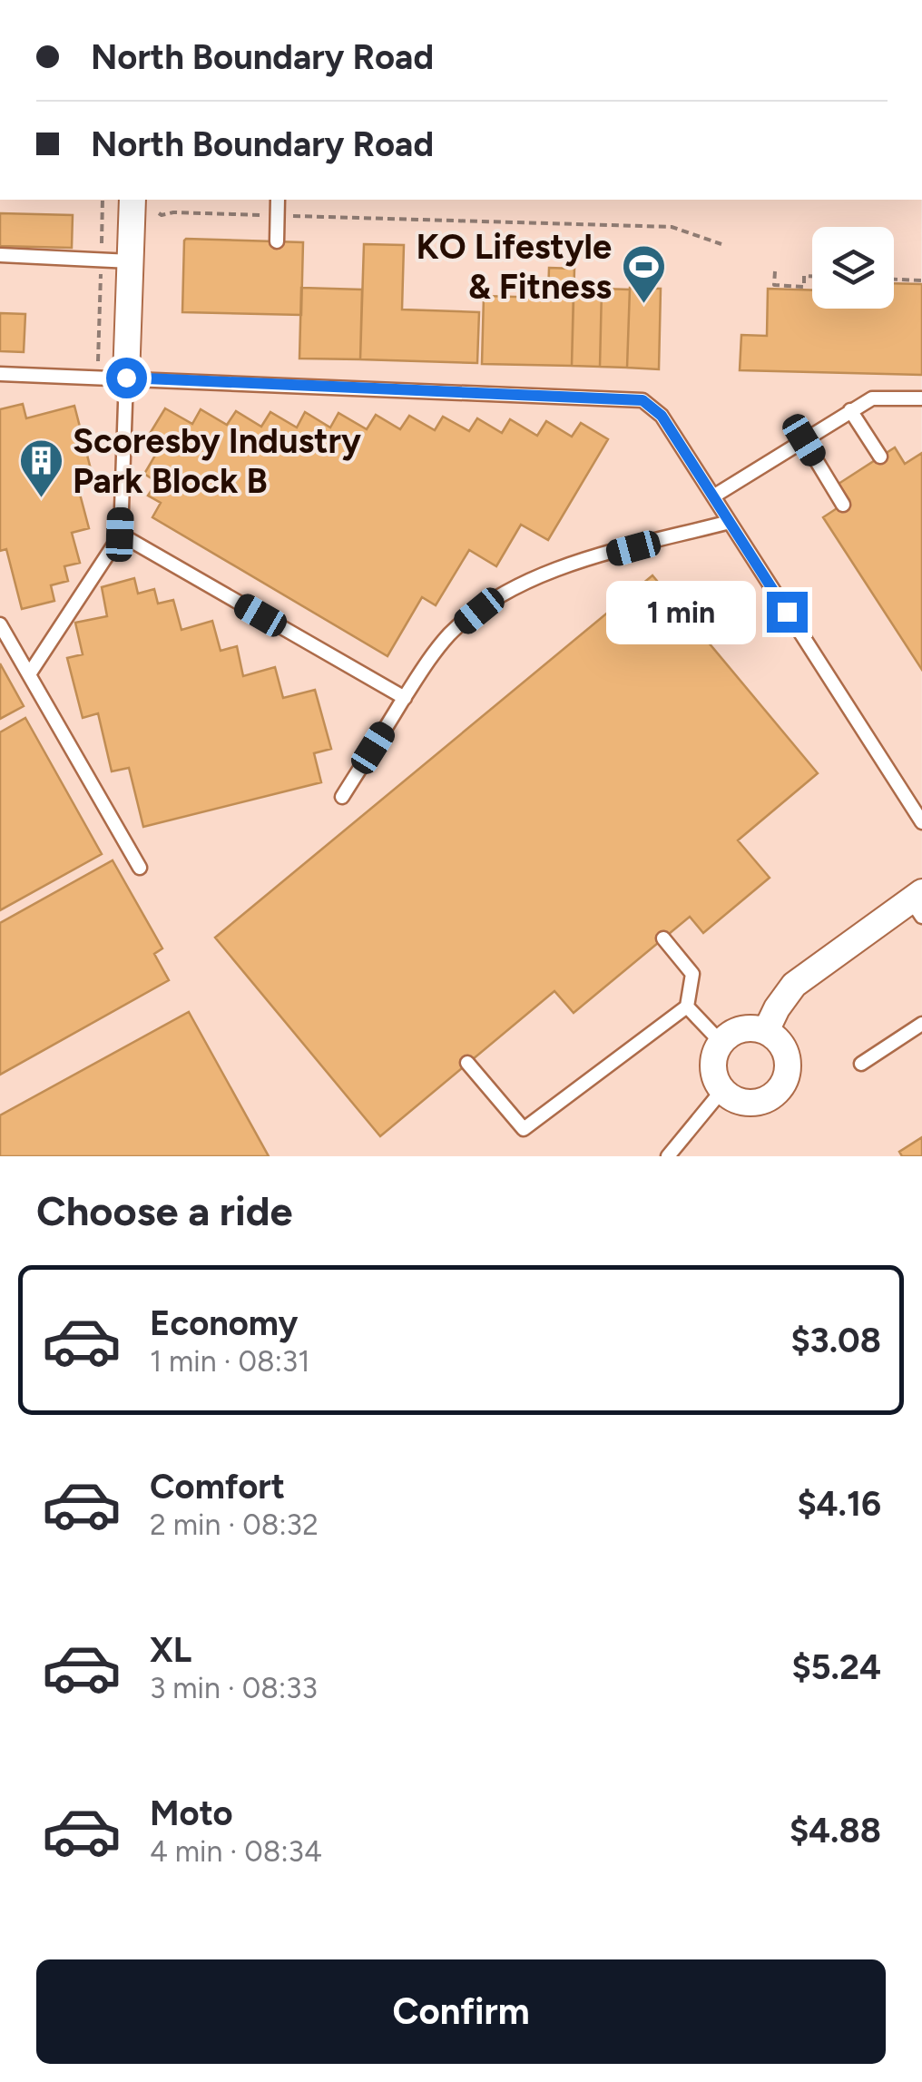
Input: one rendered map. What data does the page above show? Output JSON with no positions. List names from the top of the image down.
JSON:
{
  "places": {
    "sports": ["KO Lifestyle & Fitness"],
    "building": ["Scoresby Industry Park Block B"]
  },
  "page": {
    "banner": ["North Boundary Road", "North Boundary Road"],
    "bubble": "1 min",
    "heading": "Choose a ride",
    "list": [
      {
        "name": "Economy",
        "note": "1 min · 08:31",
        "value": "$3.08"
      },
      {
        "name": "Comfort",
        "note": "2 min · 08:32",
        "value": "$4.16"
      },
      {
        "name": "XL",
        "note": "3 min · 08:33",
        "value": "$5.24"
      },
      {
        "name": "Moto",
        "note": "4 min · 08:34",
        "value": "$4.88"
      }
    ],
    "buttons": "Confirm"
  }
}
